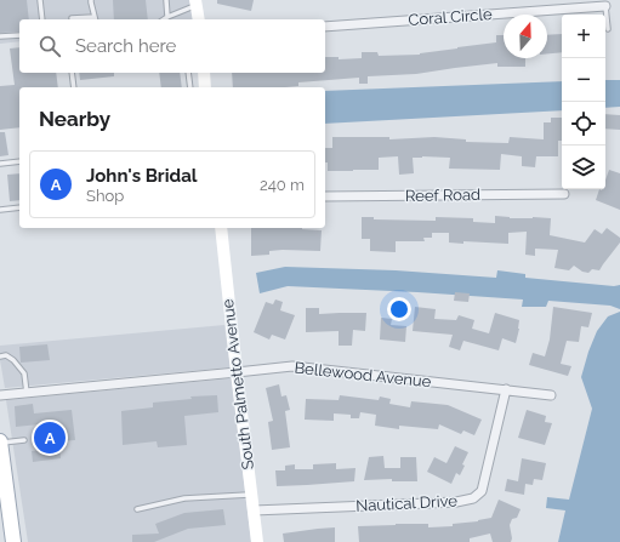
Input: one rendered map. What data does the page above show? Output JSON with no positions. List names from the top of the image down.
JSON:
{
  "streets": {
    "street": [
      "Coral Circle",
      "Reef Road",
      "Bellewood Avenue",
      "South Palmetto Avenue",
      "Nautical Drive"
    ]
  },
  "crossings": [
    ["Bellewood Avenue", "South Palmetto Avenue"],
    ["Bellewood Avenue", "Nautical Drive"],
    ["South Palmetto Avenue", "Nautical Drive"]
  ],
  "north": "top",
  "page": {
    "map_buttons": ["+", "−"],
    "search": "Search here",
    "heading": "Nearby",
    "list": [
      {
        "mark": "A",
        "name": "John's Bridal",
        "note": "Shop",
        "value": "240 m"
      }
    ],
    "pins": "A"
  }
}
